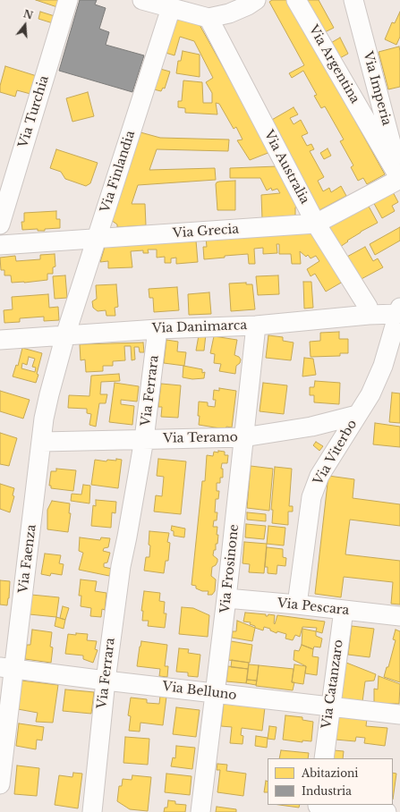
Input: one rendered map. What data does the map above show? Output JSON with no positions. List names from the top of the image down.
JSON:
{
  "streets": {
    "street": [
      "Via Argentina",
      "Via Imperia",
      "Via Turchia",
      "Via Australia",
      "Via Finlandia",
      "Via Grecia",
      "Via Danimarca",
      "Via Ferrara",
      "Via Teramo",
      "Via Viterbo",
      "Via Faenza",
      "Via Frosinone",
      "Via Pescara",
      "Via Catanzaro",
      "Via Belluno"
    ]
  },
  "crossings": [
    ["Via Argentina", "Via Imperia"],
    ["Via Argentina", "Via Grecia"],
    ["Via Australia", "Via Grecia"],
    ["Via Australia", "Via Danimarca"],
    ["Via Finlandia", "Via Grecia"],
    ["Via Finlandia", "Via Danimarca"],
    ["Via Finlandia", "Via Faenza"],
    ["Via Danimarca", "Via Ferrara"],
    ["Via Danimarca", "Via Viterbo"],
    ["Via Danimarca", "Via Faenza"],
    ["Via Danimarca", "Via Frosinone"],
    ["Via Ferrara", "Via Teramo"],
    ["Via Ferrara", "Via Belluno"],
    ["Via Teramo", "Via Viterbo"],
    ["Via Teramo", "Via Faenza"],
    ["Via Teramo", "Via Frosinone"],
    ["Via Viterbo", "Via Pescara"],
    ["Via Faenza", "Via Belluno"],
    ["Via Frosinone", "Via Pescara"],
    ["Via Frosinone", "Via Belluno"],
    ["Via Pescara", "Via Catanzaro"],
    ["Via Catanzaro", "Via Belluno"]
  ],
  "legend": ["Abitazioni", "Industria"],
  "north": "top"
}
